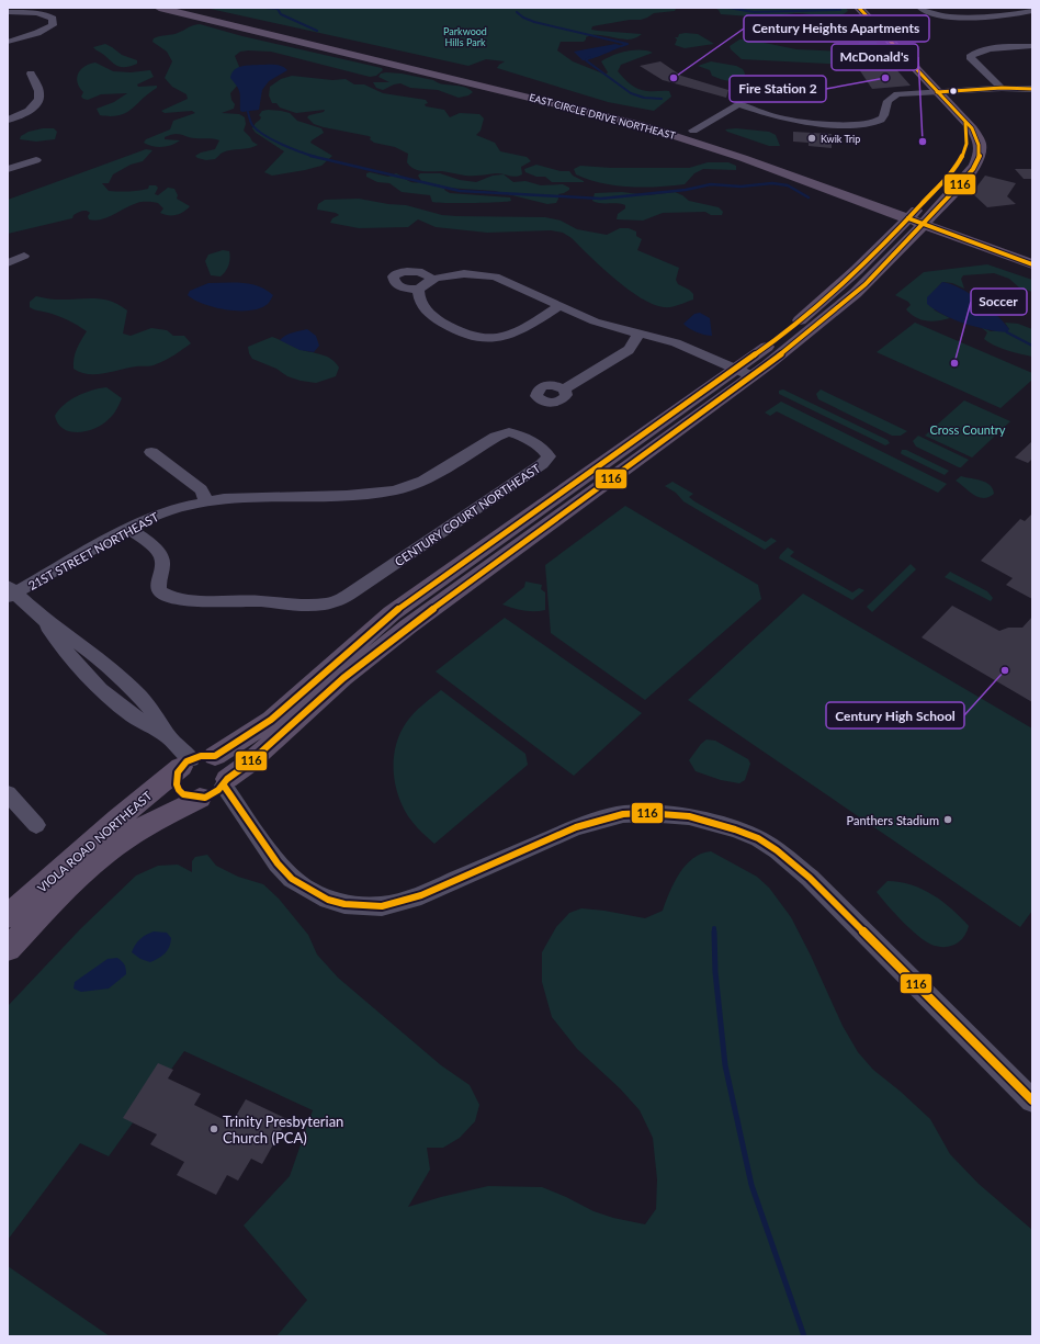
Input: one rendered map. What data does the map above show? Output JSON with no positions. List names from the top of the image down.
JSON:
{
  "streets": {
    "main road": ["EAST CIRCLE DRIVE NORTHEAST", "VIOLA ROAD NORTHEAST"],
    "street": ["CENTURY COURT NORTHEAST", "21ST STREET NORTHEAST"]
  },
  "crossings": [
    ["CENTURY COURT NORTHEAST", "21ST STREET NORTHEAST"]
  ],
  "parks": ["Parkwood Hills Park", "Cross Country"],
  "places": [
    "Century Heights Apartments",
    "Fire Station 2",
    "Kwik Trip",
    "McDonald's",
    "Soccer",
    "Century High School",
    "Panthers Stadium",
    "Trinity Presbyterian Church (PCA)"
  ],
  "lines": ["transit line 116"]
}
